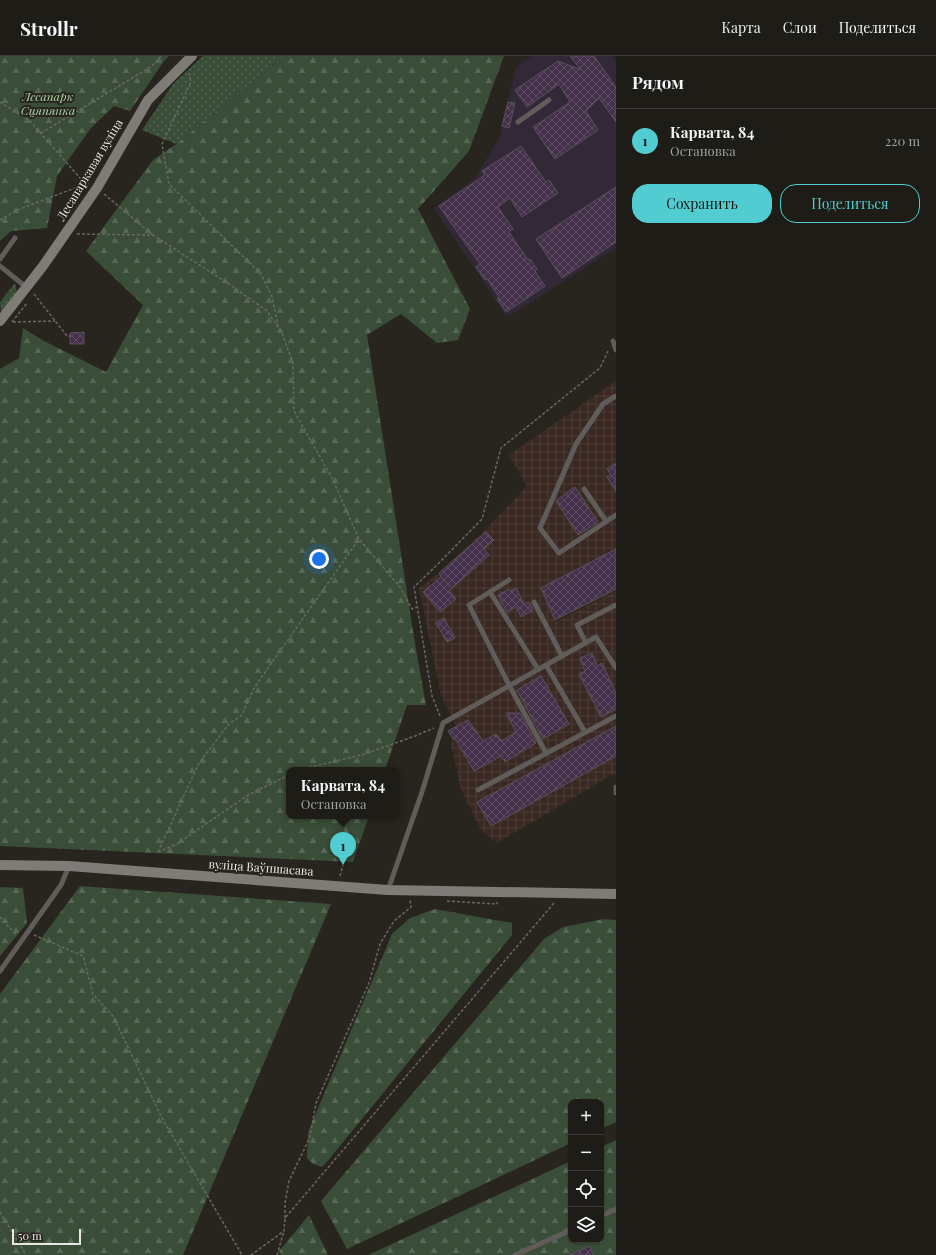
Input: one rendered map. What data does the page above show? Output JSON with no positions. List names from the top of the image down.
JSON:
{
  "streets": {
    "main road": ["Лесапаркавая вуліца", "вуліца Ваўпшасава"]
  },
  "parks": ["Лесапарк Сцяпянка"],
  "scale_bar": "50 m",
  "page": {
    "header": "Strollr",
    "nav": ["Карта", "Слои", "Поделиться"],
    "heading": "Рядом",
    "list": [
      {
        "mark": "1",
        "name": "Карвата, 84",
        "note": "Остановка",
        "value": "220 m"
      }
    ],
    "buttons": ["Сохранить", "Поделиться"],
    "popup": ["Карвата, 84", "Остановка"],
    "pins": "1",
    "map_buttons": ["+", "−"],
    "scale": "50 m"
  }
}
